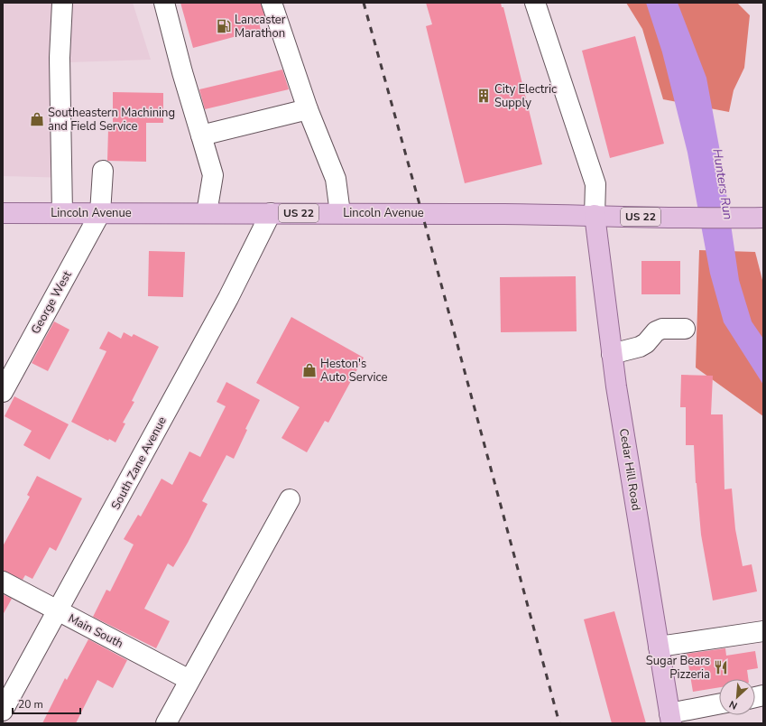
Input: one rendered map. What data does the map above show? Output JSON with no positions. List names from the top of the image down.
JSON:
{
  "streets": {
    "main road": ["Lincoln Avenue", "US 22", "Cedar Hill Road"],
    "street": ["George West", "South Zane Avenue", "Main South"]
  },
  "crossings": [
    ["Lincoln Avenue", "George West"],
    ["Lincoln Avenue", "South Zane Avenue"],
    ["Lincoln Avenue", "Cedar Hill Road"],
    ["South Zane Avenue", "Main South"]
  ],
  "water": ["Hunters Run"],
  "places": {
    "fuel station": ["Lancaster Marathon"],
    "building": ["City Electric Supply"],
    "shop": ["Southeastern Machining and Field Service", "Heston's Auto Service"],
    "restaurant": ["Sugar Bears Pizzeria"]
  },
  "scale_bar": "20 m",
  "north": "bottom left"
}
